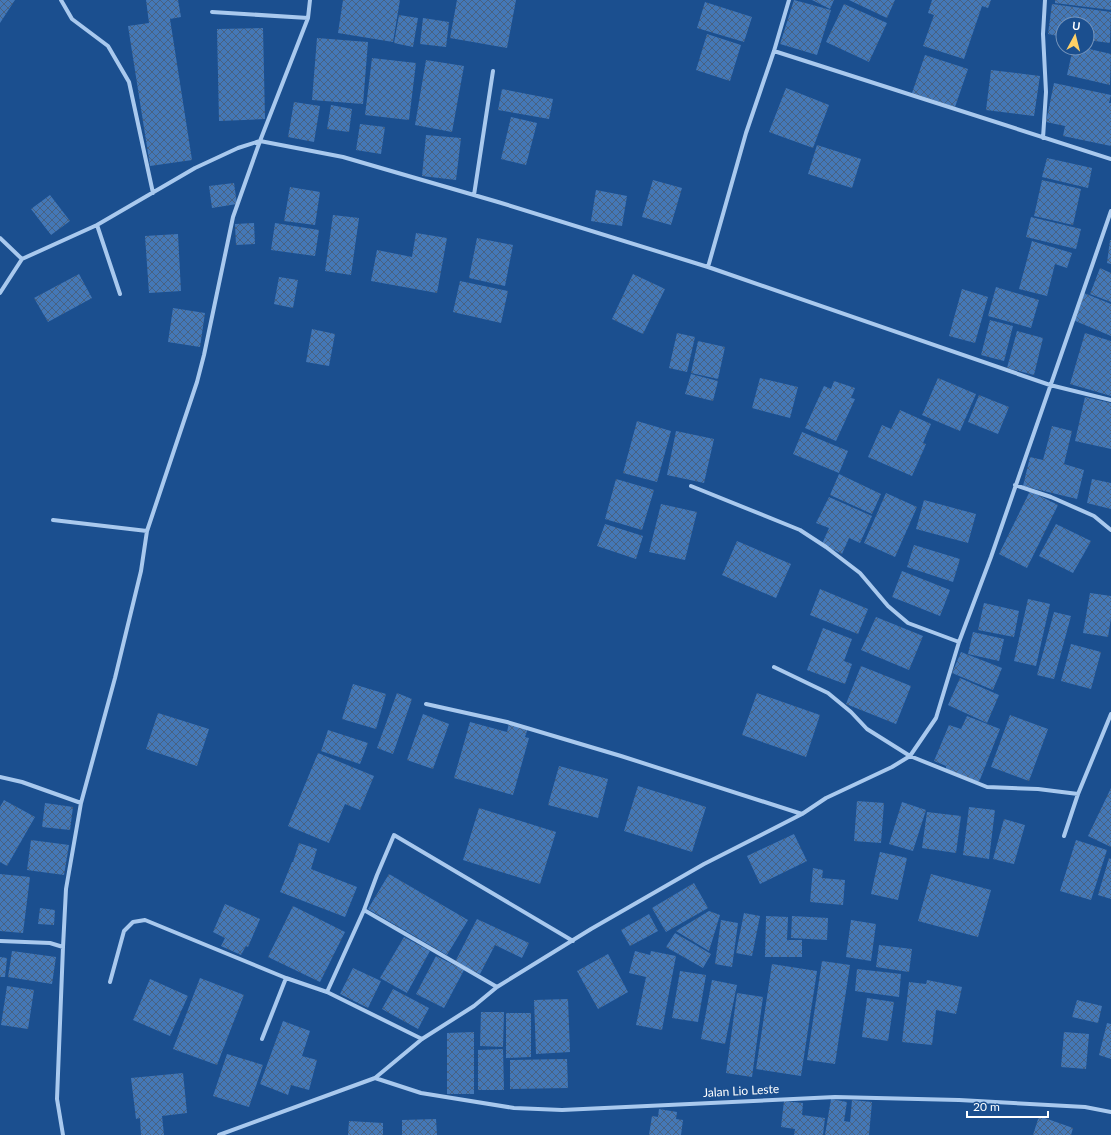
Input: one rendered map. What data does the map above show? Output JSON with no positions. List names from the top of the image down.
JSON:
{
  "streets": {
    "street": ["Jalan Lio Leste"]
  },
  "scale_bar": "20 m",
  "north": "top"
}
